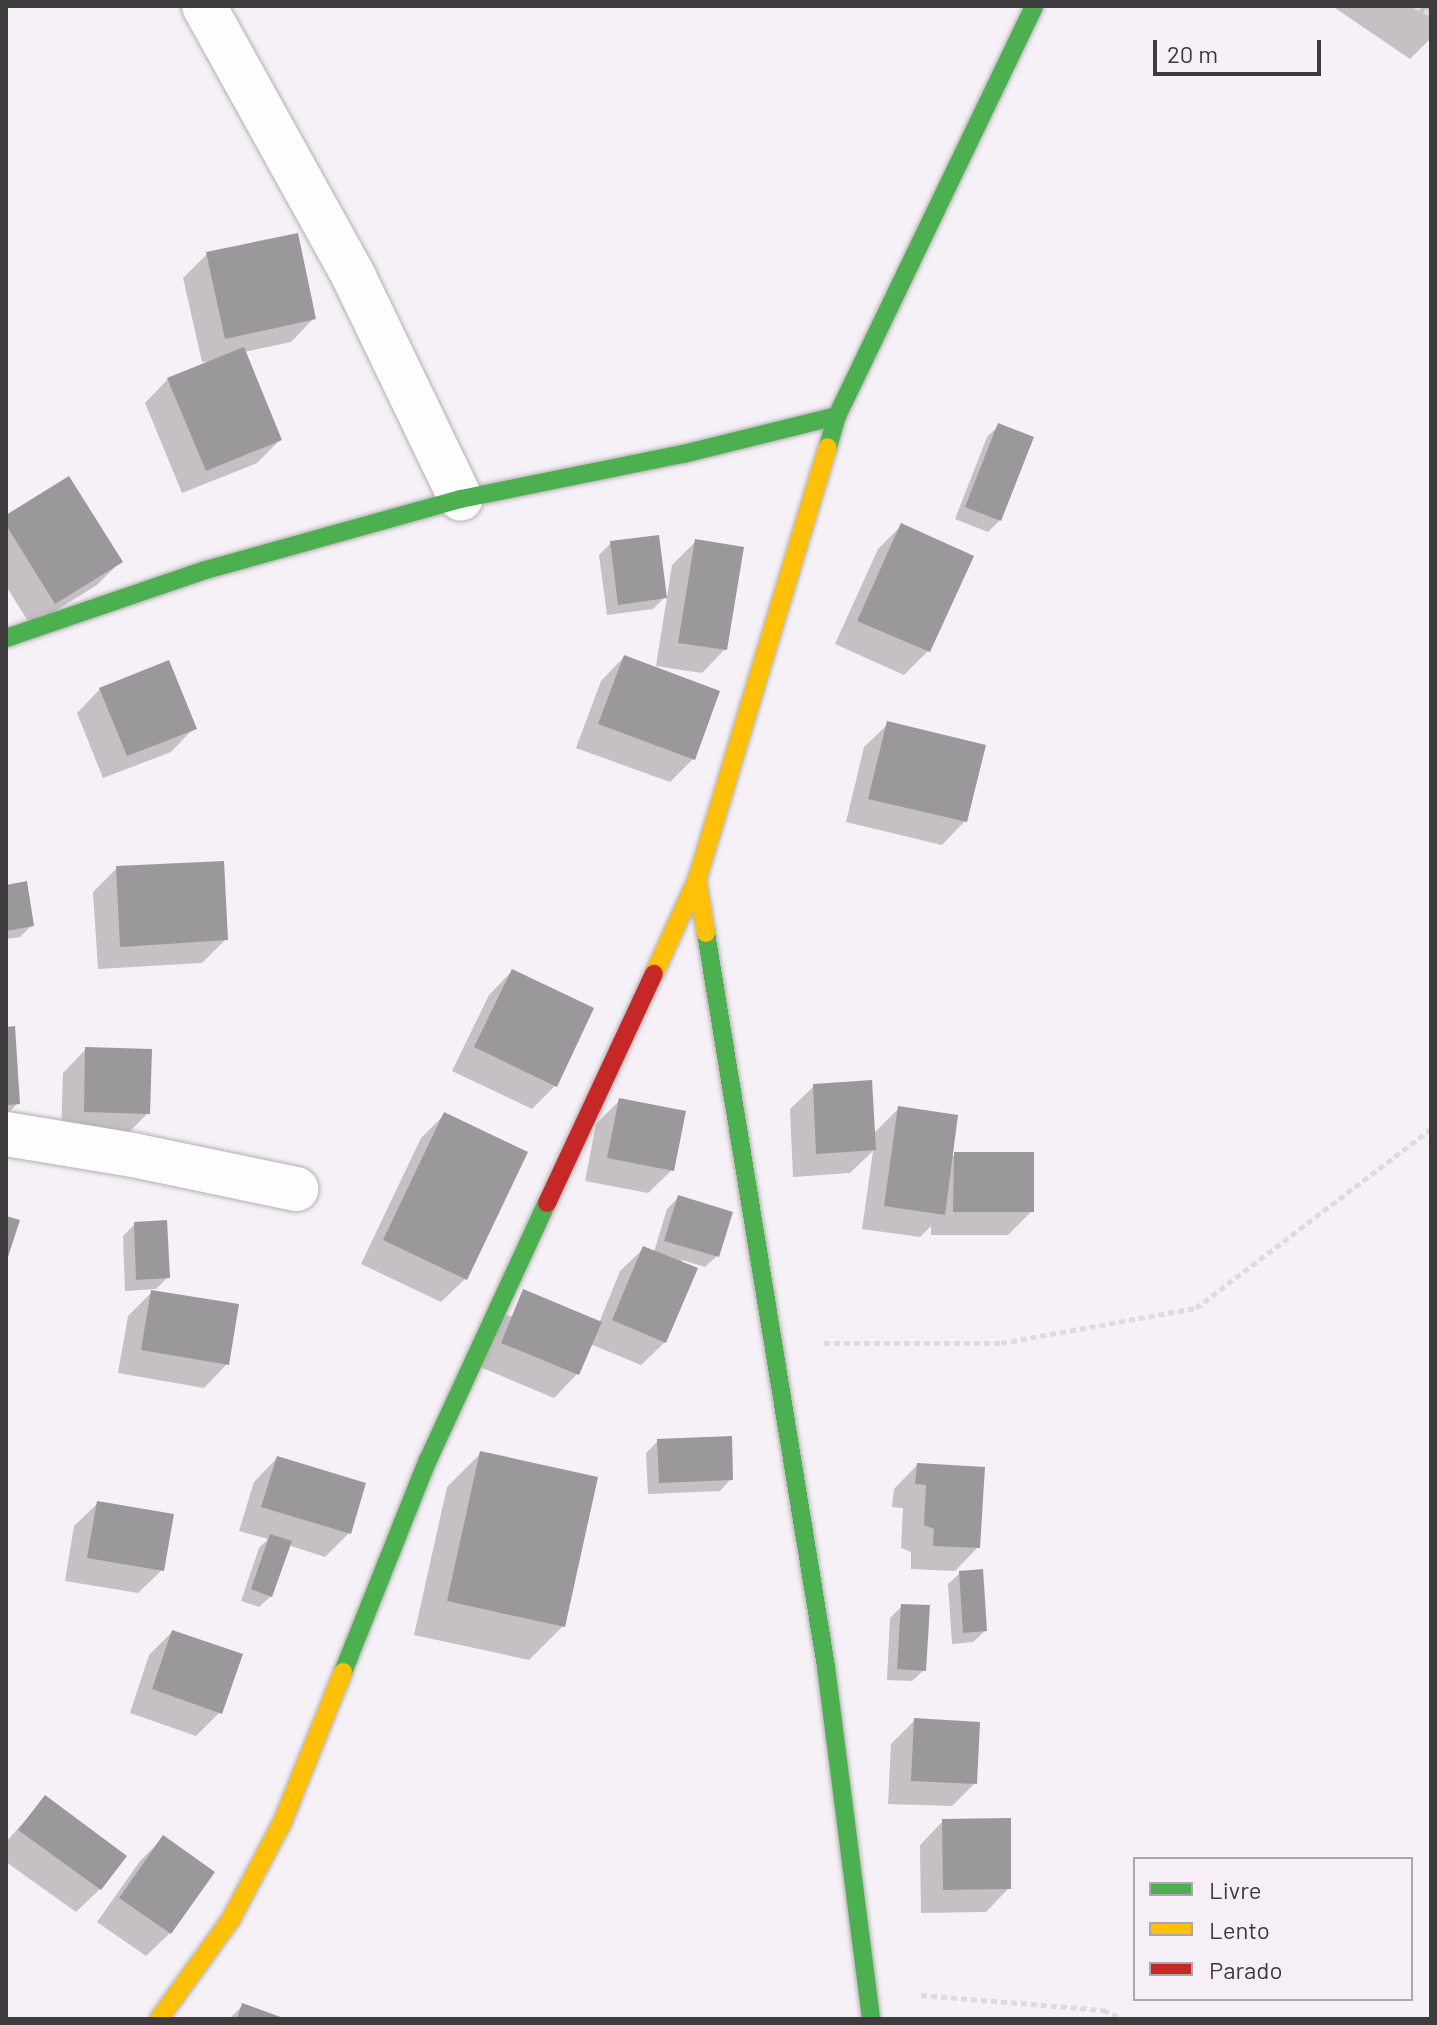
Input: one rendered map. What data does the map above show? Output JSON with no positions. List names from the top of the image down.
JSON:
{
  "legend": ["Livre", "Lento", "Parado"],
  "scale_bar": "20 m"
}
